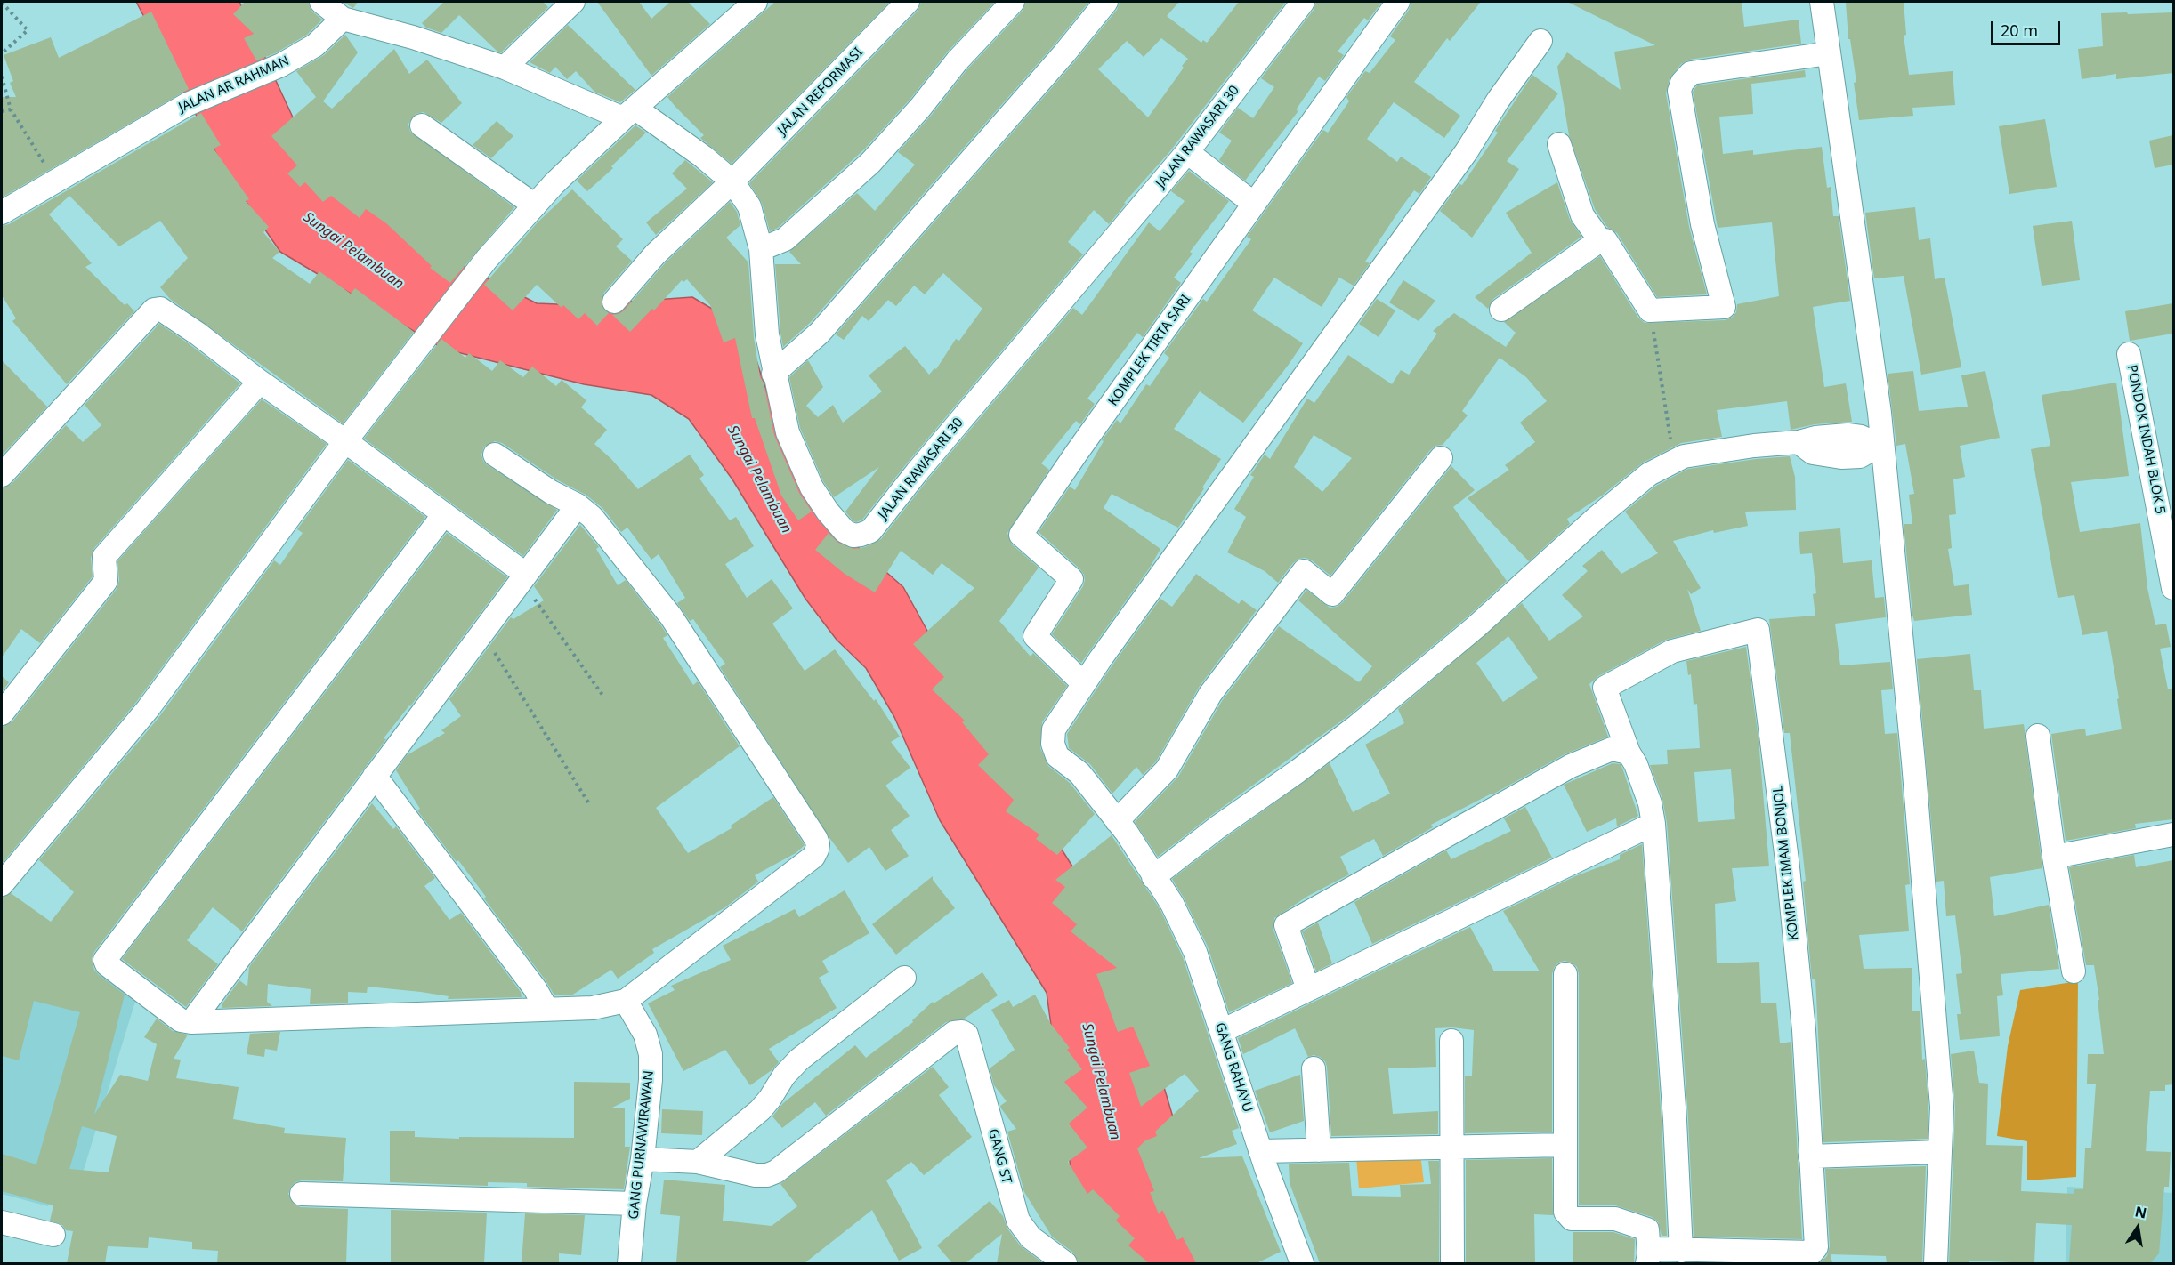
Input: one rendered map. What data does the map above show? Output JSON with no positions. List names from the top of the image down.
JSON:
{
  "streets": {
    "street": [
      "JALAN AR RAHMAN",
      "JALAN REFORMASI",
      "JALAN RAWASARI 30",
      "KOMPLEK TIRTA SARI",
      "PONDOK INDAH BLOK 5",
      "KOMPLEK IMAM BONJOL",
      "GANG RAHAYU",
      "GANG PURNAWIRAWAN",
      "GANG ST"
    ]
  },
  "crossings": [
    ["JALAN REFORMASI", "JALAN RAWASARI 30"],
    ["KOMPLEK TIRTA SARI", "GANG RAHAYU"]
  ],
  "water": ["Sungai Pelambuan"],
  "scale_bar": "20 m",
  "north": "top"
}
